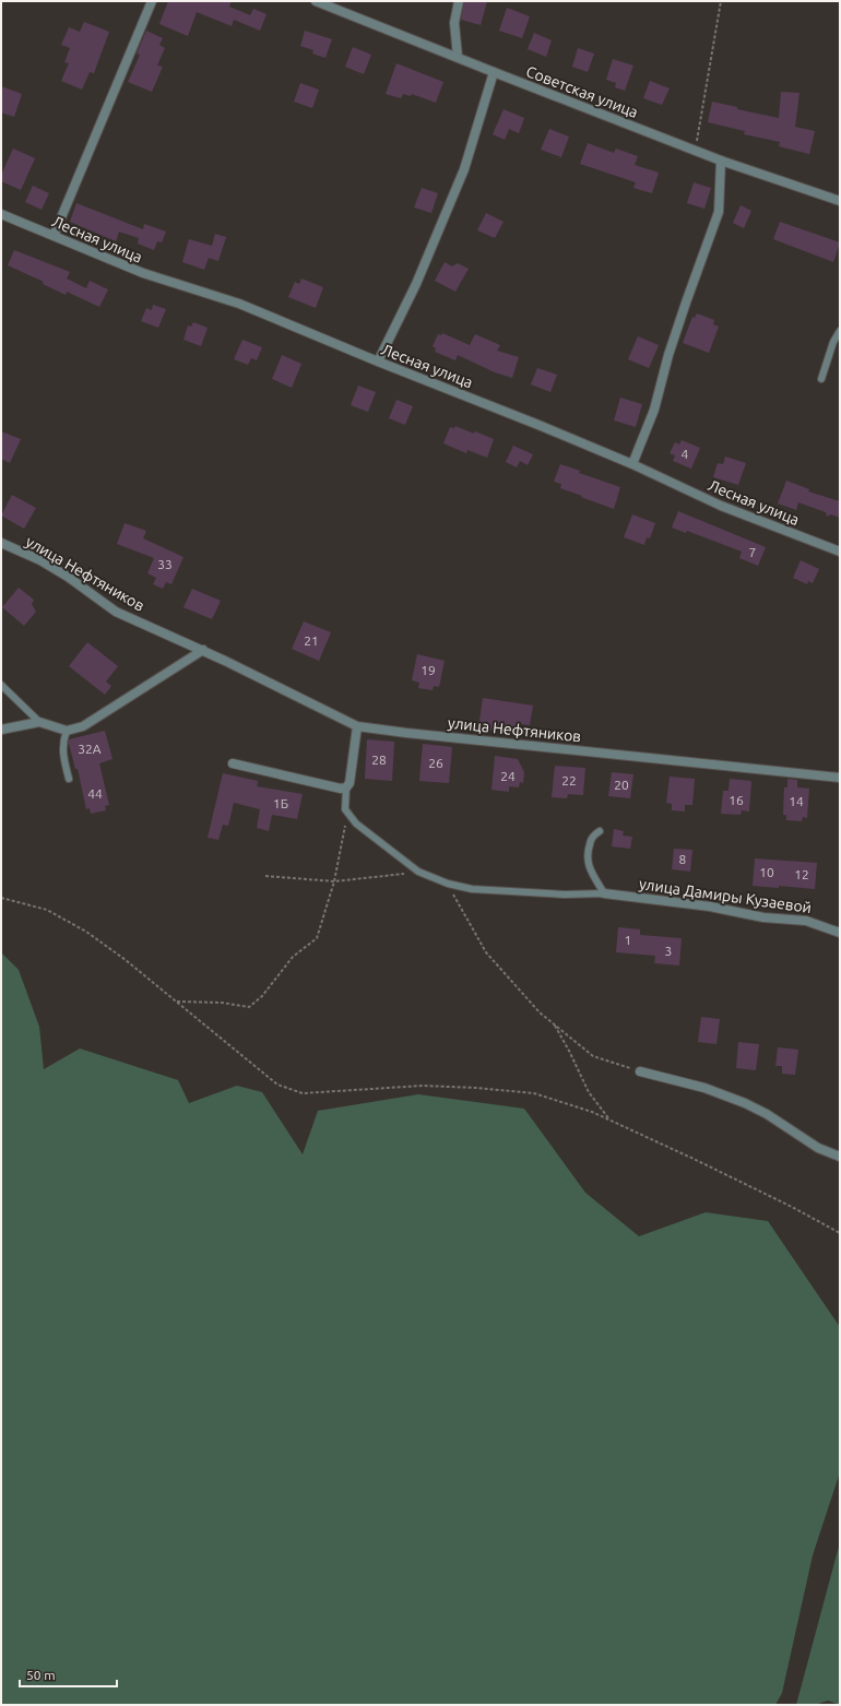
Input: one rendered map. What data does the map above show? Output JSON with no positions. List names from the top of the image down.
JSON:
{
  "streets": {
    "street": [
      "Советская улица",
      "Лесная улица",
      "улица Нефтяников",
      "улица Дамиры Кузаевой"
    ]
  },
  "house_numbers": [
    "4",
    "7",
    "33",
    "21",
    "19",
    "32А",
    "28",
    "26",
    "24",
    "22",
    "20",
    "44",
    "16",
    "14",
    "1Б",
    "8",
    "10",
    "12",
    "1",
    "3"
  ],
  "scale_bar": "50 m"
}
